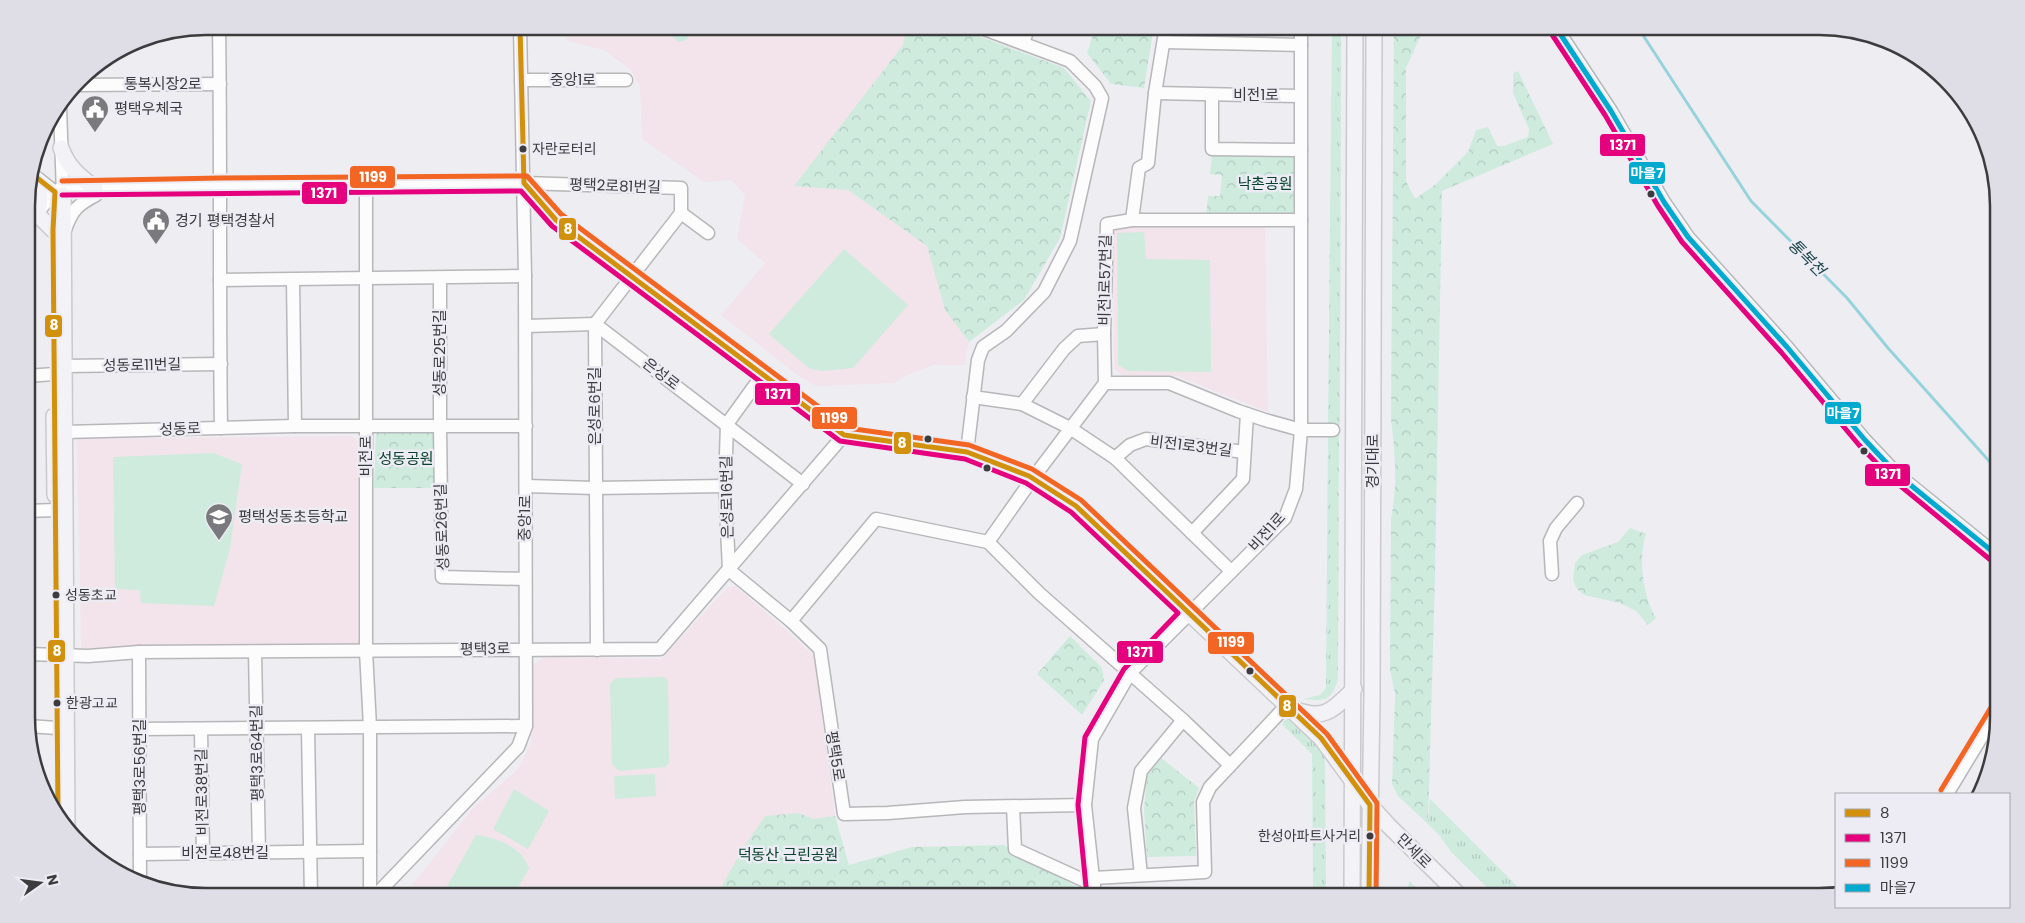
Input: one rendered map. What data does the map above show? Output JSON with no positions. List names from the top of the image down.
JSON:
{
  "streets": {
    "main road": ["경기대로", "만세로"],
    "street": [
      "중앙1로",
      "통복시장2로",
      "비전1로",
      "평택2로81번길",
      "비전1로57번길",
      "성동로25번길",
      "성동로11번길",
      "은성로",
      "은성로6번길",
      "성동로",
      "비전1로3번길",
      "비전로",
      "은성로16번길",
      "성동로26번길",
      "평택3로",
      "평택3로64번길",
      "평택5로",
      "평택3로56번길",
      "비전로38번길",
      "비전로48번길"
    ]
  },
  "crossings": [
    ["중앙1로", "평택2로81번길"],
    ["중앙1로", "성동로"],
    ["중앙1로", "성동로26번길"],
    ["중앙1로", "평택3로"],
    ["비전1로", "비전1로57번길"],
    ["비전1로", "만세로"],
    ["성동로25번길", "성동로"],
    ["성동로25번길", "성동로26번길"],
    ["은성로", "은성로6번길"],
    ["은성로", "은성로16번길"],
    ["은성로", "평택3로"],
    ["은성로6번길", "평택3로"],
    ["성동로", "비전로"],
    ["성동로", "성동로26번길"],
    ["비전로", "평택3로"],
    ["비전로", "비전로38번길"],
    ["비전로", "비전로48번길"],
    ["경기대로", "만세로"],
    ["은성로16번길", "평택3로"],
    ["은성로16번길", "평택5로"],
    ["평택3로", "평택3로64번길"],
    ["평택3로", "평택5로"],
    ["평택3로", "평택3로56번길"],
    ["평택3로64번길", "비전로38번길"],
    ["평택3로64번길", "비전로48번길"],
    ["평택3로56번길", "비전로38번길"],
    ["평택3로56번길", "비전로48번길"],
    ["비전로38번길", "비전로48번길"]
  ],
  "water": ["통복천"],
  "parks": ["낙촌공원", "성동공원", "덕동산 근린공원"],
  "places": {
    "public building": ["평택우체국", "경기 평택경찰서"],
    "other": [
      "자란로터리",
      "성동초교",
      "한광고교",
      "한성아파트사거리"
    ],
    "school or university": ["평택성동초등학교"]
  },
  "lines": [
    "transit line 8",
    "transit line 1371",
    "transit line 마을7",
    "transit line 1199"
  ],
  "legend": [
    "8",
    "1371",
    "1199",
    "마을7"
  ],
  "north": "right"
}
